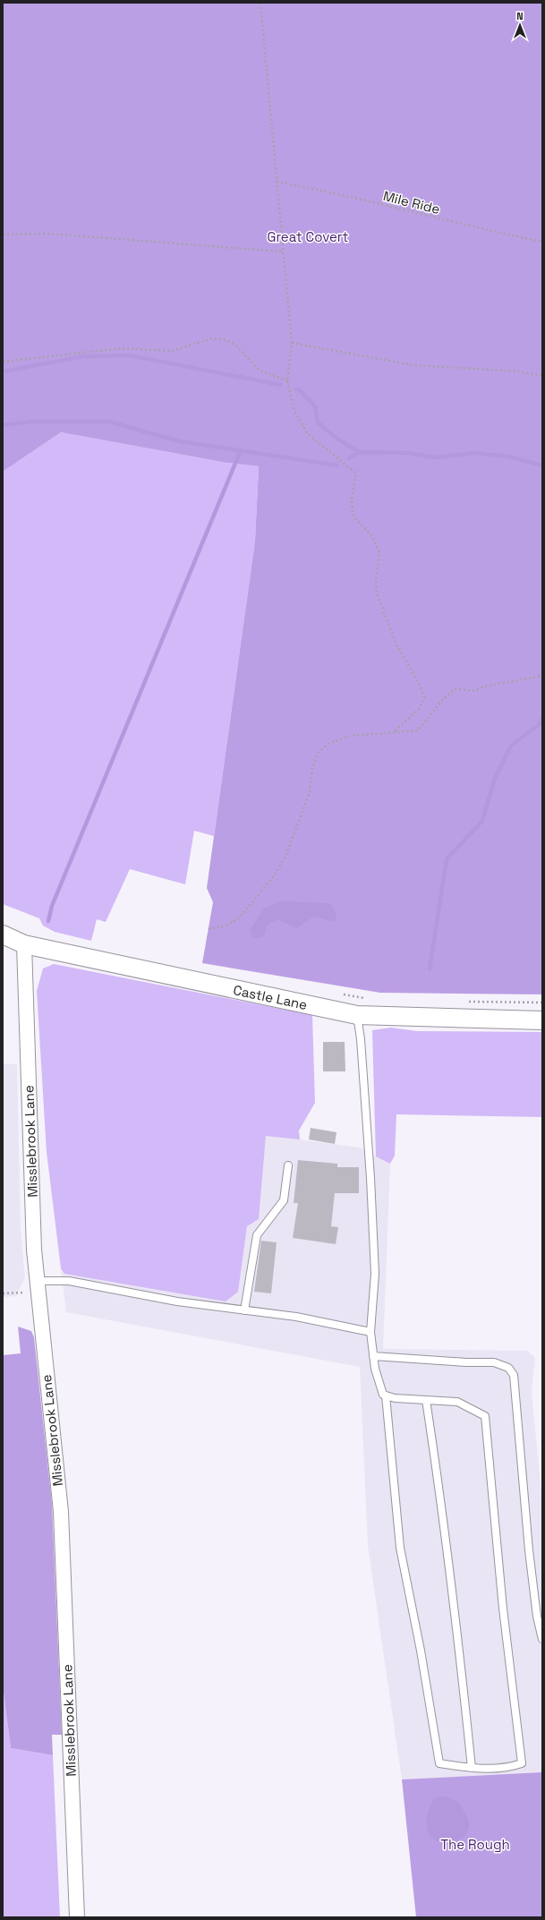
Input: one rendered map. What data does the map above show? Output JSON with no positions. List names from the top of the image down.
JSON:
{
  "streets": {
    "street": ["Castle Lane", "Misslebrook Lane"],
    "path": ["Mile Ride"]
  },
  "crossings": [
    ["Castle Lane", "Misslebrook Lane"]
  ],
  "parks": ["Great Covert", "The Rough"],
  "north": "top"
}
